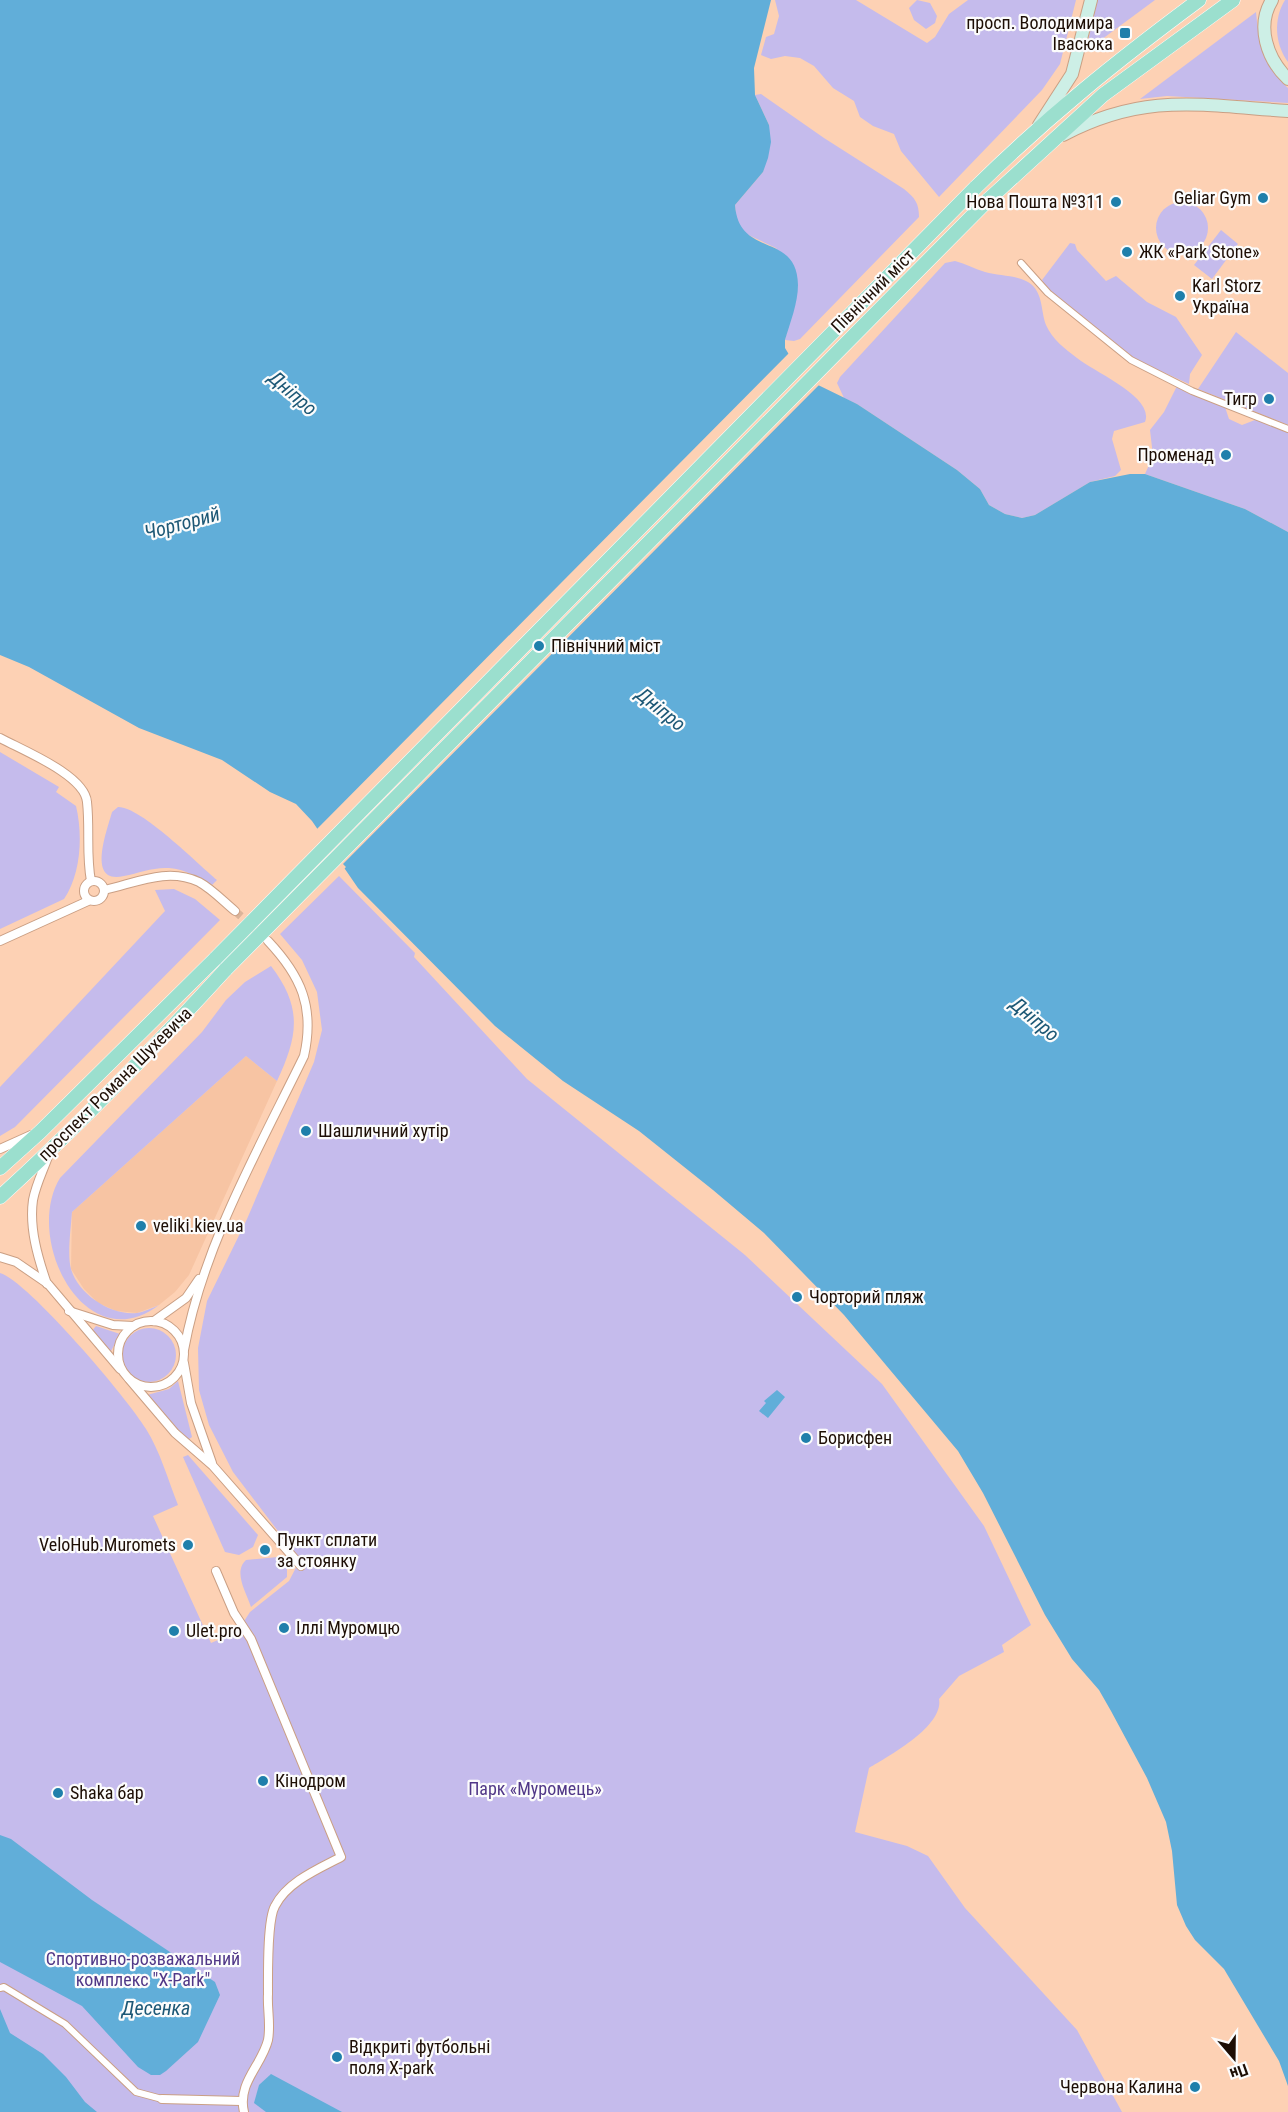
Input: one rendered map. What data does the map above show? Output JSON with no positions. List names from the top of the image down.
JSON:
{
  "streets": {
    "main road": ["Північний міст", "проспект Романа Шухевича"]
  },
  "crossings": [
    ["Північний міст", "проспект Романа Шухевича"]
  ],
  "water": ["Дніпро", "Чорторий", "Десенка"],
  "parks": ["Парк «Муромець»", "Спортивно-розважальний комплекс \"Х-Park\""],
  "places": {
    "transit": ["просп. Володимира Івасюка"],
    "other": [
      "Geliar Gym",
      "Нова Пошта №311",
      "ЖК «Park Stone»",
      "Karl Storz Україна",
      "Тигр",
      "Променад",
      "Північний міст",
      "Шашличний хутір",
      "veliki.kiev.ua",
      "Чорторий пляж",
      "Борисфен",
      "VeloHub.Muromets",
      "Пункт сплати за стоянку",
      "Іллі Муромцю",
      "Ulet.pro",
      "Кінодром",
      "Shaka бар",
      "Відкриті футбольні поля X-park",
      "Червона Калина"
    ]
  },
  "north": "bottom"
}
